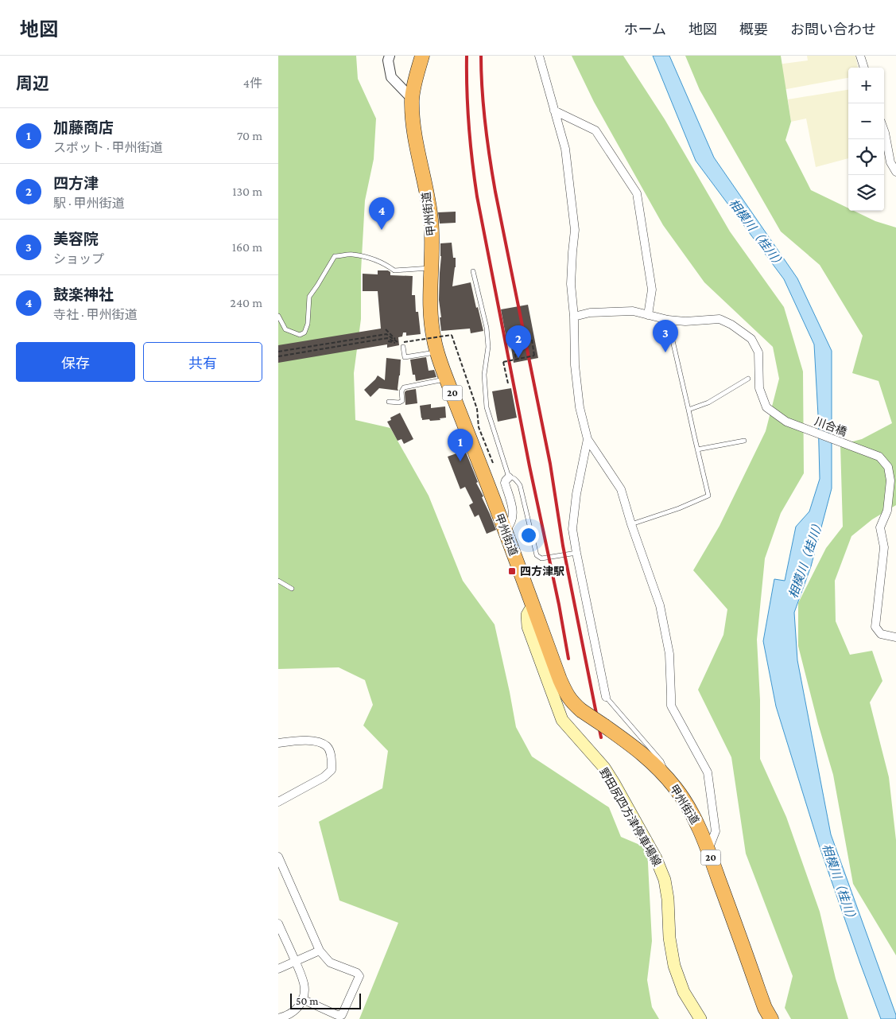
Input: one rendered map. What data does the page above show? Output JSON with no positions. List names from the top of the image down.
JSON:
{
  "streets": {
    "highway": ["甲州街道", "20"],
    "main road": ["野田尻四方津停車場線"],
    "street": ["川合橋"]
  },
  "crossings": [
    ["甲州街道", "野田尻四方津停車場線"]
  ],
  "water": ["相模川（桂川）"],
  "places": {
    "transit": ["四方津駅"]
  },
  "scale_bar": "50 m",
  "page": {
    "header": "地図",
    "nav": [
      "ホーム",
      "地図",
      "概要",
      "お問い合わせ"
    ],
    "heading": ["周辺", "4件"],
    "map_buttons": ["+", "−"],
    "list": [
      {
        "mark": "1",
        "name": "加藤商店",
        "note": "スポット · 甲州街道",
        "value": "70 m"
      },
      {
        "mark": "2",
        "name": "四方津",
        "note": "駅 · 甲州街道",
        "value": "130 m"
      },
      {
        "mark": "3",
        "name": "美容院",
        "note": "ショップ",
        "value": "160 m"
      },
      {
        "mark": "4",
        "name": "鼓楽神社",
        "note": "寺社 · 甲州街道",
        "value": "240 m"
      }
    ],
    "pins": [
      "4",
      "3",
      "2",
      "1"
    ],
    "buttons": ["保存", "共有"],
    "scale": "50 m"
  }
}
